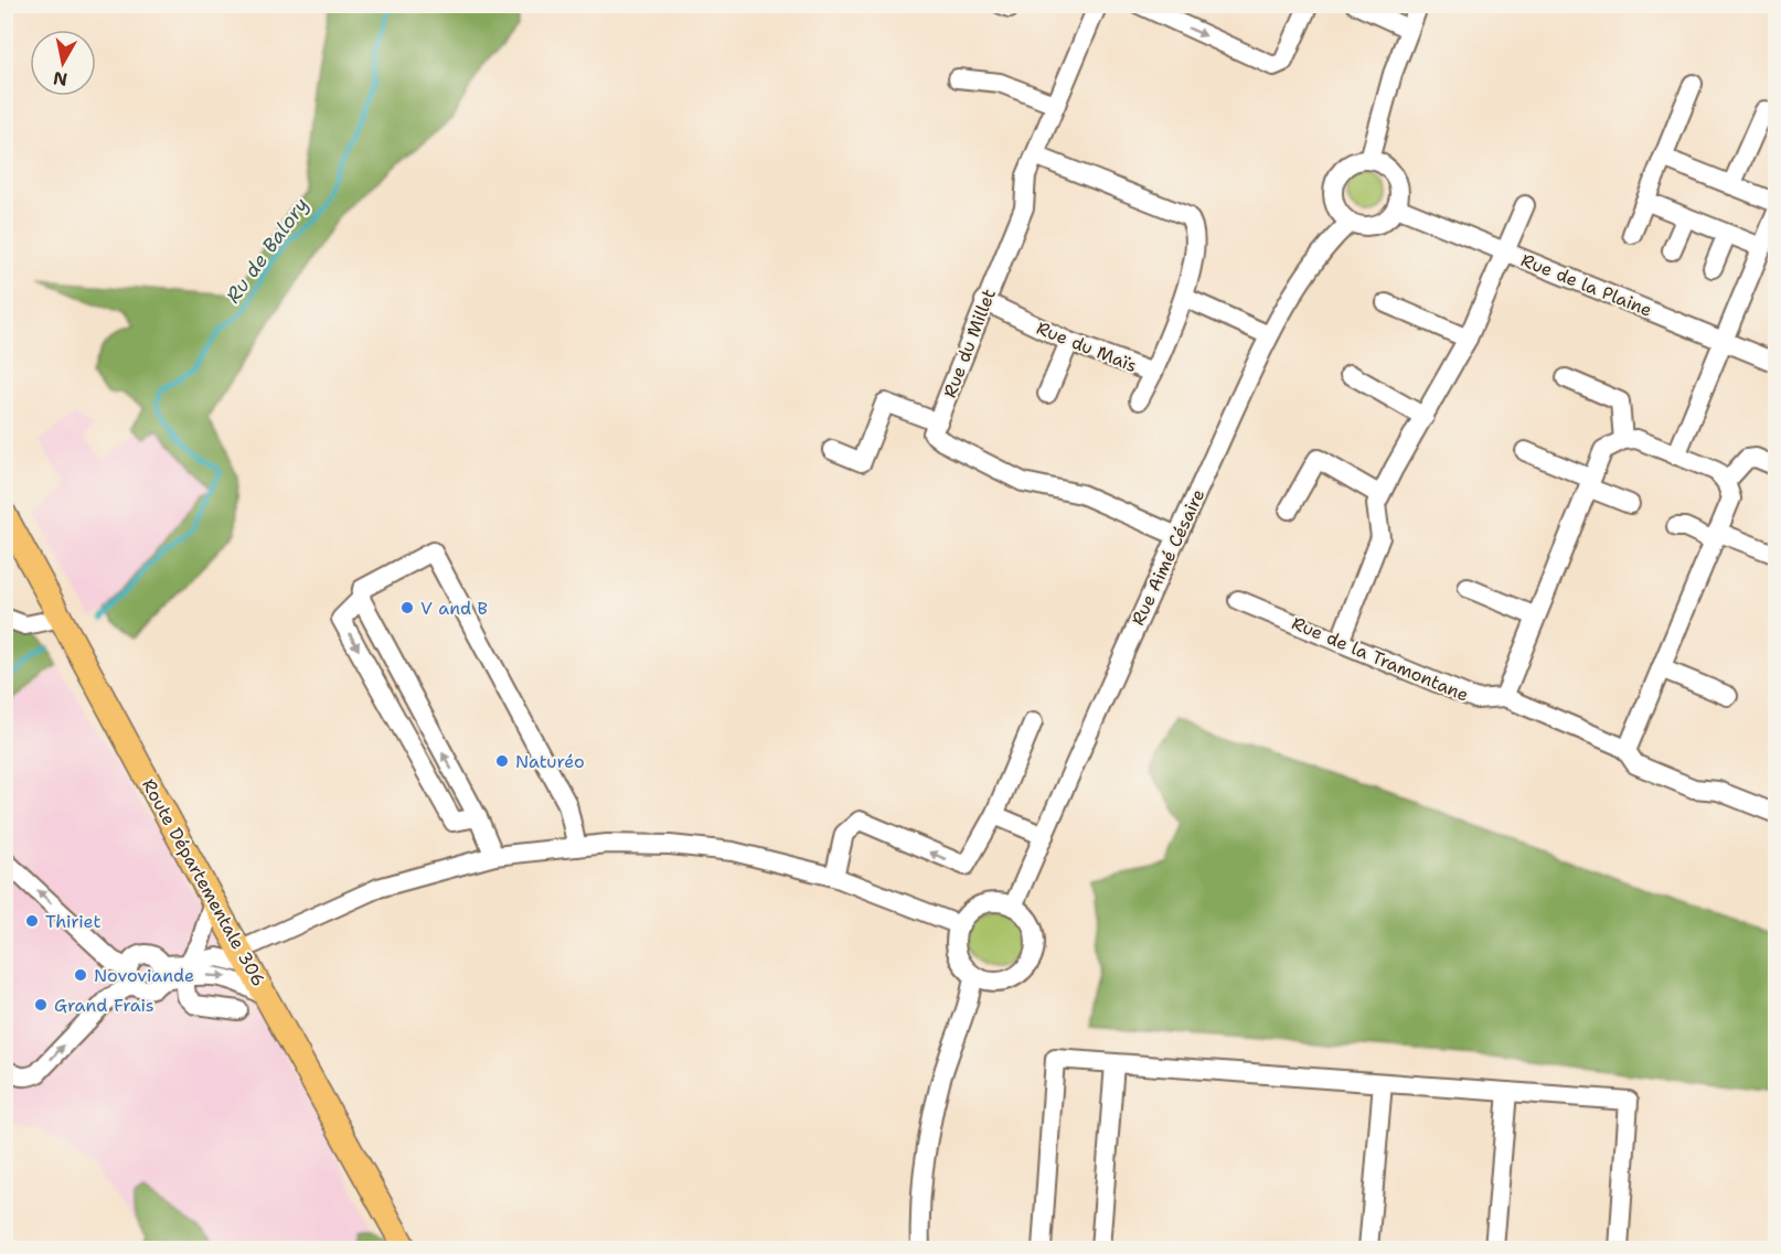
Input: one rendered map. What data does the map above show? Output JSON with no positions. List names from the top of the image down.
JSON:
{
  "streets": {
    "main road": ["Route Départementale 306"],
    "street": [
      "Rue de la Plaine",
      "Rue du Millet",
      "Rue du Maïs",
      "Rue Aimé Césaire",
      "Rue de la Tramontane"
    ]
  },
  "crossings": [
    ["Rue de la Plaine", "Rue Aimé Césaire"],
    ["Rue du Millet", "Rue du Maïs"]
  ],
  "water": ["Ru de Balory"],
  "places": [
    "V and B",
    "Naturéo",
    "Thiriet",
    "Novoviande",
    "Grand Frais"
  ],
  "north": "bottom"
}
